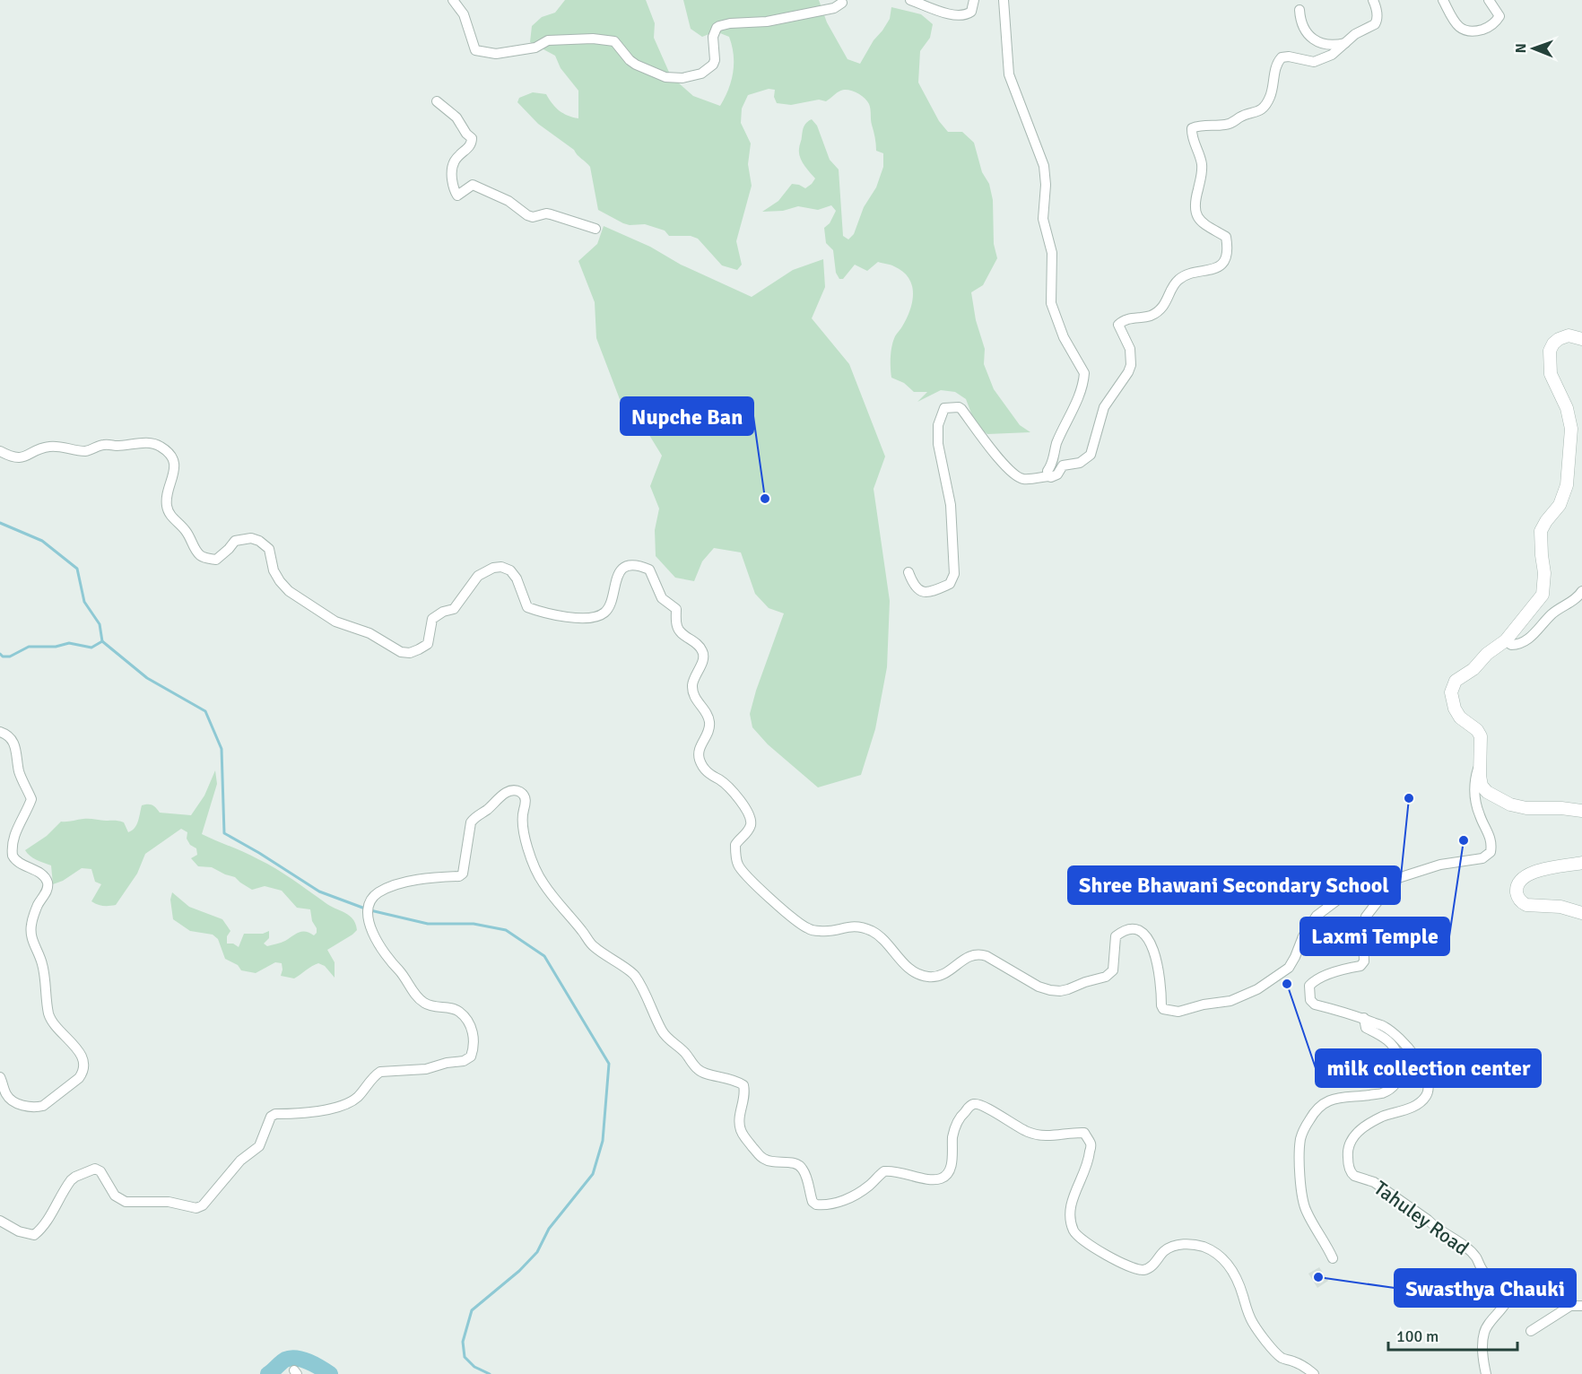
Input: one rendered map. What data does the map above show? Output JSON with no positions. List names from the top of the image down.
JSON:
{
  "streets": {
    "street": ["Tahuley Road"]
  },
  "places": [
    "Nupche Ban",
    "Shree Bhawani Secondary School",
    "Laxmi Temple",
    "milk collection center",
    "Swasthya Chauki"
  ],
  "scale_bar": "100 m",
  "north": "left"
}
